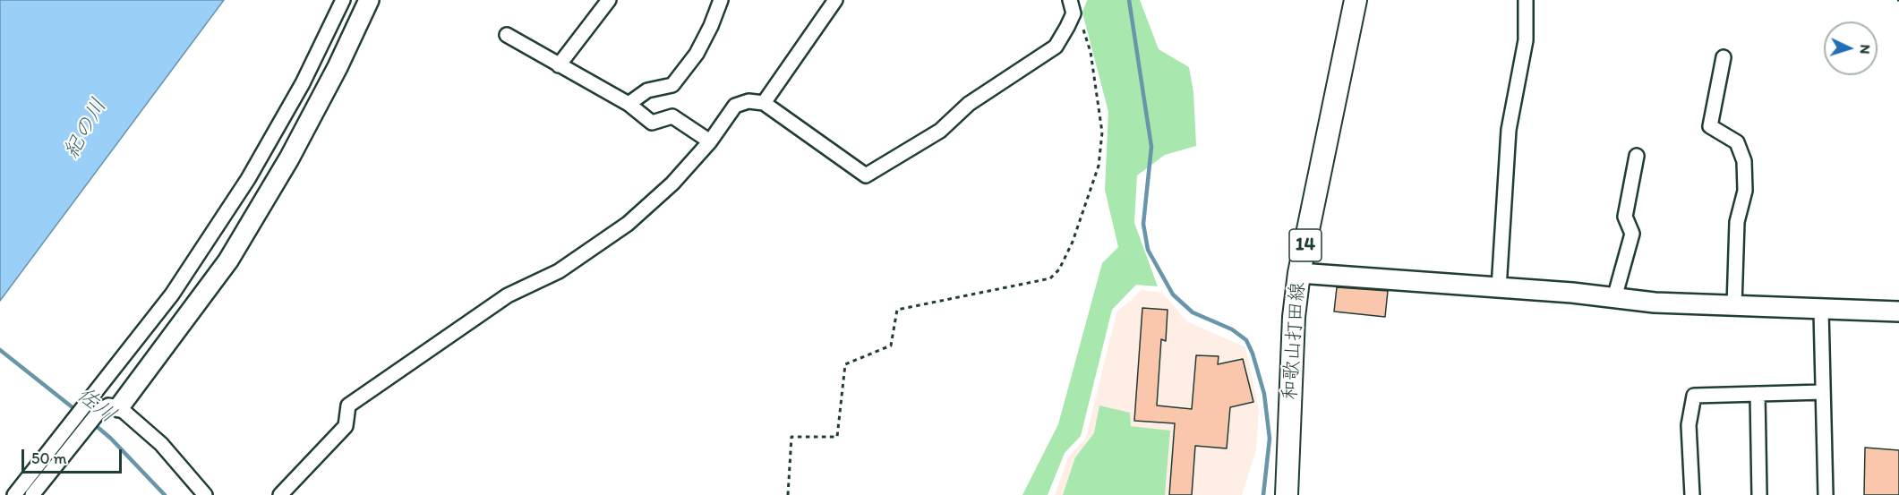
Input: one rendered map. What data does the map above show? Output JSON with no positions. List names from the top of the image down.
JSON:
{
  "streets": {
    "main road": ["14", "和歌山打田線"]
  },
  "water": ["紀の川", "佐川"],
  "scale_bar": "50 m",
  "north": "right"
}
